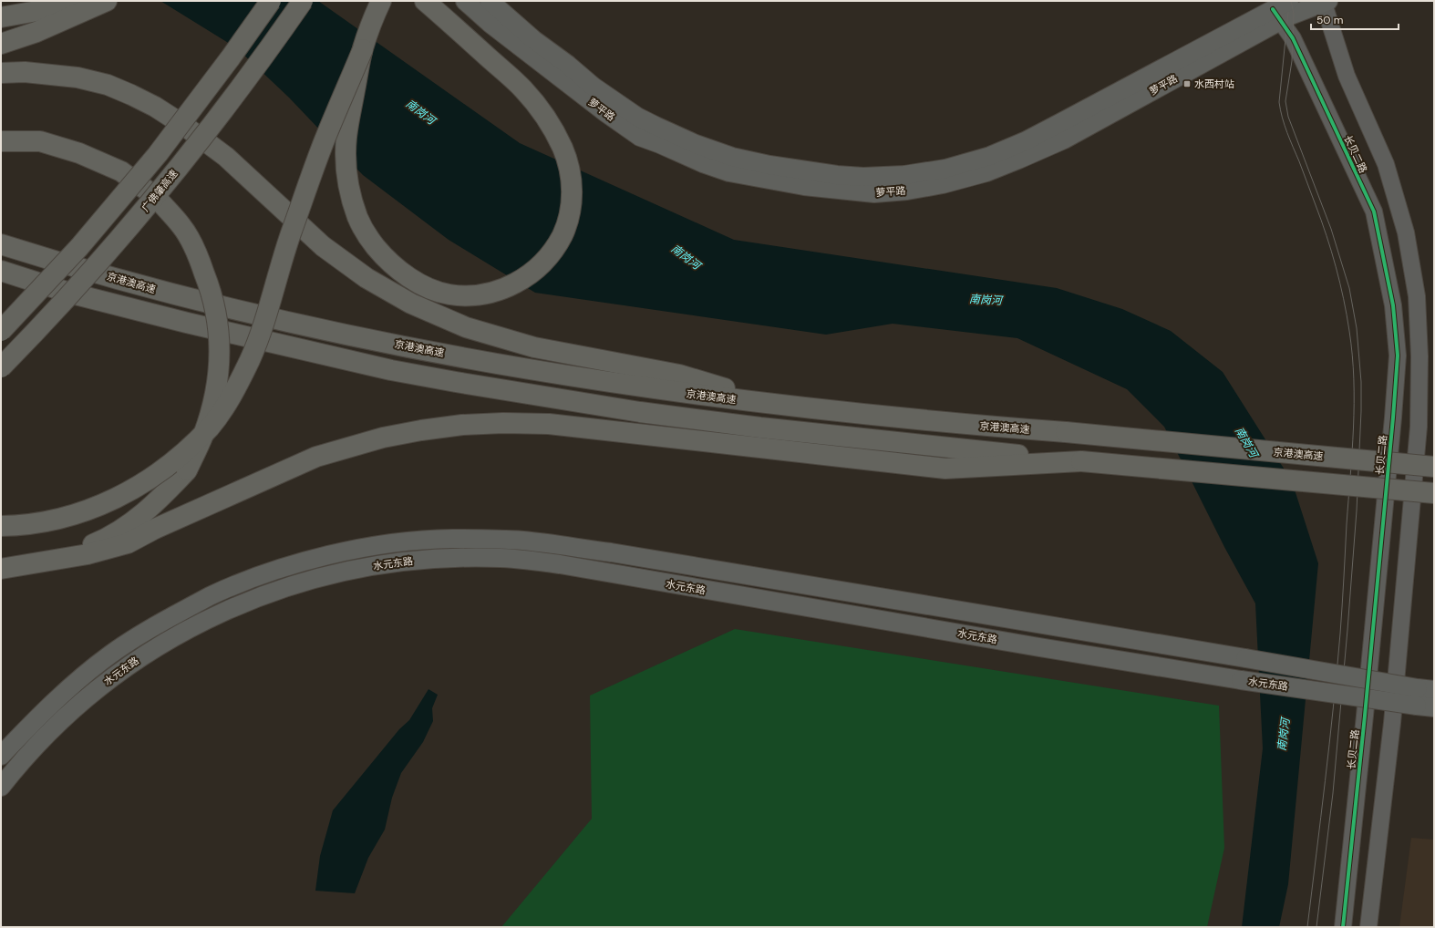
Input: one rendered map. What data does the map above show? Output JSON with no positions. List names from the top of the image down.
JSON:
{
  "streets": {
    "highway": ["广佛肇高速", "京港澳高速"],
    "main road": ["萝平路", "水元东路"],
    "street": ["长贝二路"]
  },
  "crossings": [
    ["萝平路", "长贝二路"]
  ],
  "water": ["南岗河"],
  "places": {
    "transit": ["水西村站"]
  },
  "scale_bar": "50 m"
}
